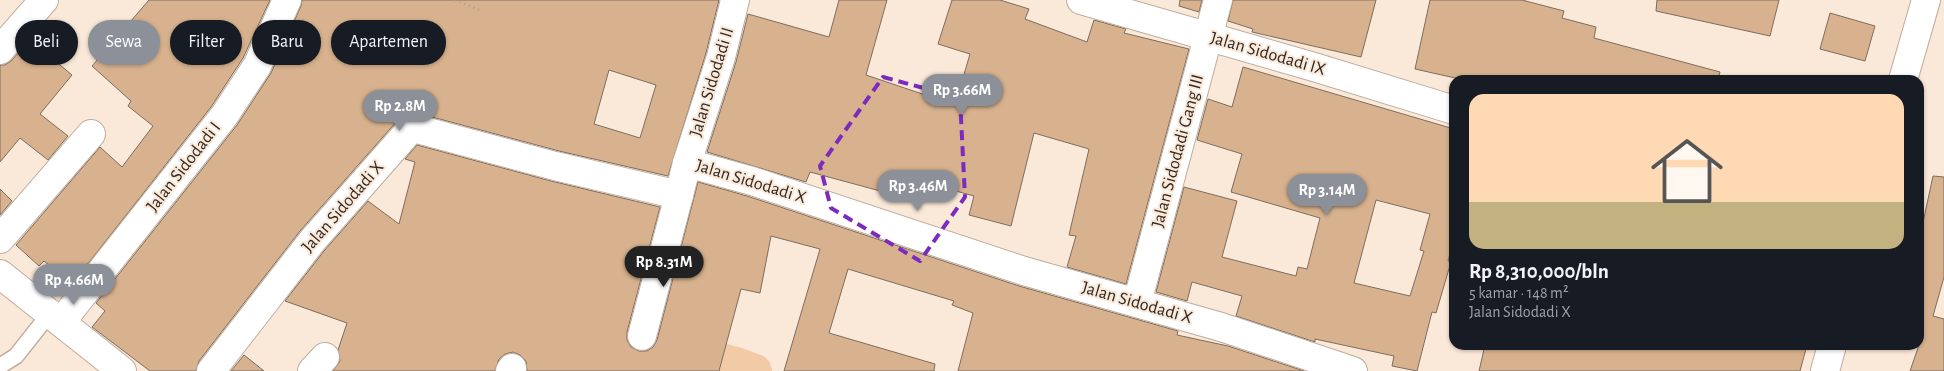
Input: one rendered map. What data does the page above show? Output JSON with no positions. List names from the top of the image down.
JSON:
{
  "streets": {
    "street": [
      "Jalan Sidodadi IX",
      "Jalan Sidodadi II",
      "Jalan Sidodadi Gang III",
      "Jalan Sidodadi I",
      "Jalan Sidodadi X"
    ]
  },
  "crossings": [
    ["Jalan Sidodadi IX", "Jalan Sidodadi Gang III"],
    ["Jalan Sidodadi II", "Jalan Sidodadi X"],
    ["Jalan Sidodadi Gang III", "Jalan Sidodadi X"]
  ],
  "page": {
    "chip": [
      "Beli",
      "Sewa",
      "Filter",
      "Baru",
      "Apartemen"
    ],
    "price": [
      "Rp 3.66M",
      "Rp 2.8M",
      "Rp 3.46M",
      "Rp 3.14M",
      "Rp 8.31M",
      "Rp 4.66M"
    ],
    "list": [
      {
        "name": "Rp 8,310,000/bln",
        "note": "5 kamar · 148 m² · Jalan Sidodadi X"
      }
    ]
  }
}
